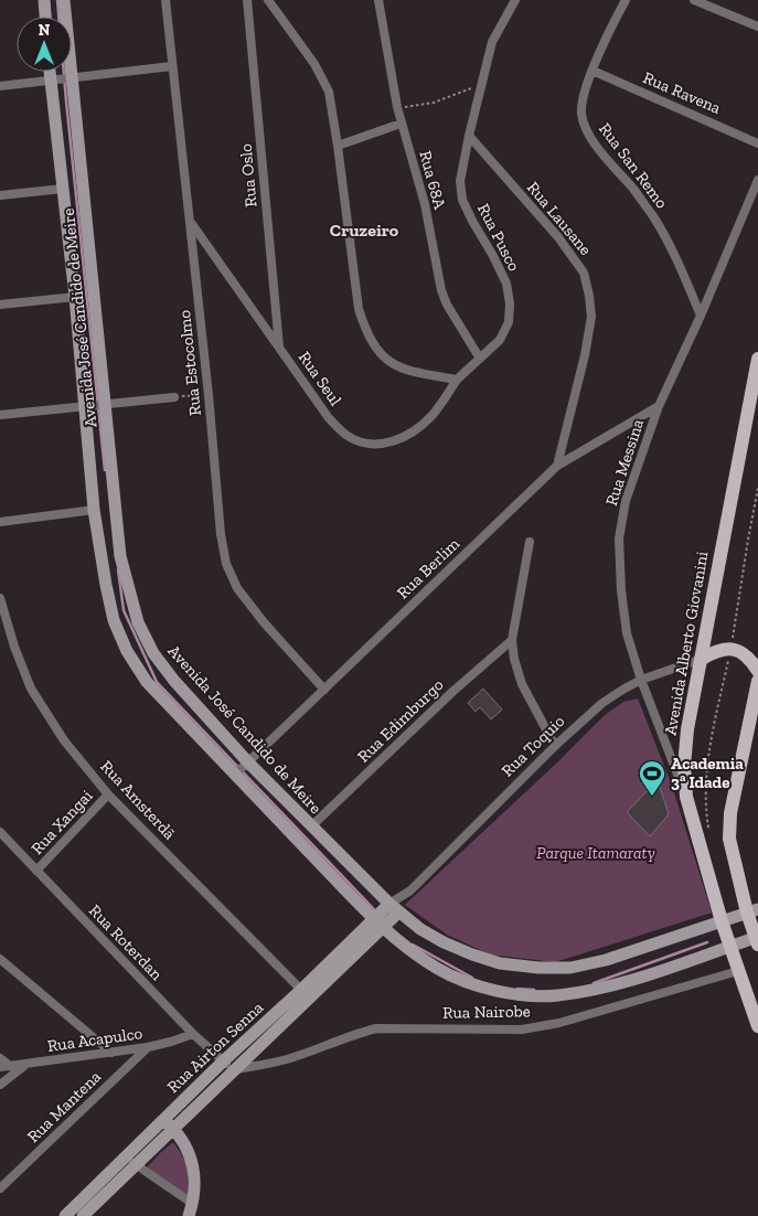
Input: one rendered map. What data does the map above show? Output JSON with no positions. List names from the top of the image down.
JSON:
{
  "streets": {
    "main road": ["Avenida Alberto Giovanini"],
    "street": [
      "Rua Ravena",
      "Rua San Remo",
      "Rua Oslo",
      "Rua 68A",
      "Rua Lausane",
      "Rua Pusco",
      "Avenida José Candido de Meire",
      "Rua Estocolmo",
      "Rua Seul",
      "Rua Messina",
      "Rua Berlim",
      "Rua Edimburgo",
      "Rua Toquio",
      "Rua Amsterdã",
      "Rua Xangai",
      "Rua Roterdan",
      "Rua Nairobe",
      "Rua Acapulco",
      "Rua Airton Senna",
      "Rua Mantena"
    ]
  },
  "crossings": [
    ["Rua Ravena", "Rua San Remo"],
    ["Rua San Remo", "Rua Messina"],
    ["Rua Oslo", "Rua Seul"],
    ["Rua 68A", "Rua Pusco"],
    ["Rua Lausane", "Rua Pusco"],
    ["Rua Lausane", "Rua Berlim"],
    ["Rua Pusco", "Rua Seul"],
    ["Avenida José Candido de Meire", "Rua Berlim"],
    ["Avenida José Candido de Meire", "Avenida Alberto Giovanini"],
    ["Avenida José Candido de Meire", "Rua Edimburgo"],
    ["Avenida José Candido de Meire", "Rua Toquio"],
    ["Avenida José Candido de Meire", "Rua Airton Senna"],
    ["Rua Estocolmo", "Rua Seul"],
    ["Rua Estocolmo", "Rua Berlim"],
    ["Rua Messina", "Rua Berlim"],
    ["Rua Messina", "Avenida Alberto Giovanini"],
    ["Rua Messina", "Rua Toquio"],
    ["Avenida Alberto Giovanini", "Rua Toquio"],
    ["Avenida Alberto Giovanini", "Rua Nairobe"],
    ["Rua Toquio", "Rua Airton Senna"],
    ["Rua Amsterdã", "Rua Xangai"],
    ["Rua Amsterdã", "Rua Airton Senna"],
    ["Rua Xangai", "Rua Roterdan"],
    ["Rua Roterdan", "Rua Nairobe"],
    ["Rua Roterdan", "Rua Acapulco"],
    ["Rua Roterdan", "Rua Airton Senna"],
    ["Rua Nairobe", "Rua Airton Senna"],
    ["Rua Acapulco", "Rua Mantena"]
  ],
  "districts": ["Cruzeiro"],
  "parks": ["Parque Itamaraty"],
  "places": {
    "sports": ["Academia 3ª Idade"]
  },
  "north": "top"
}
